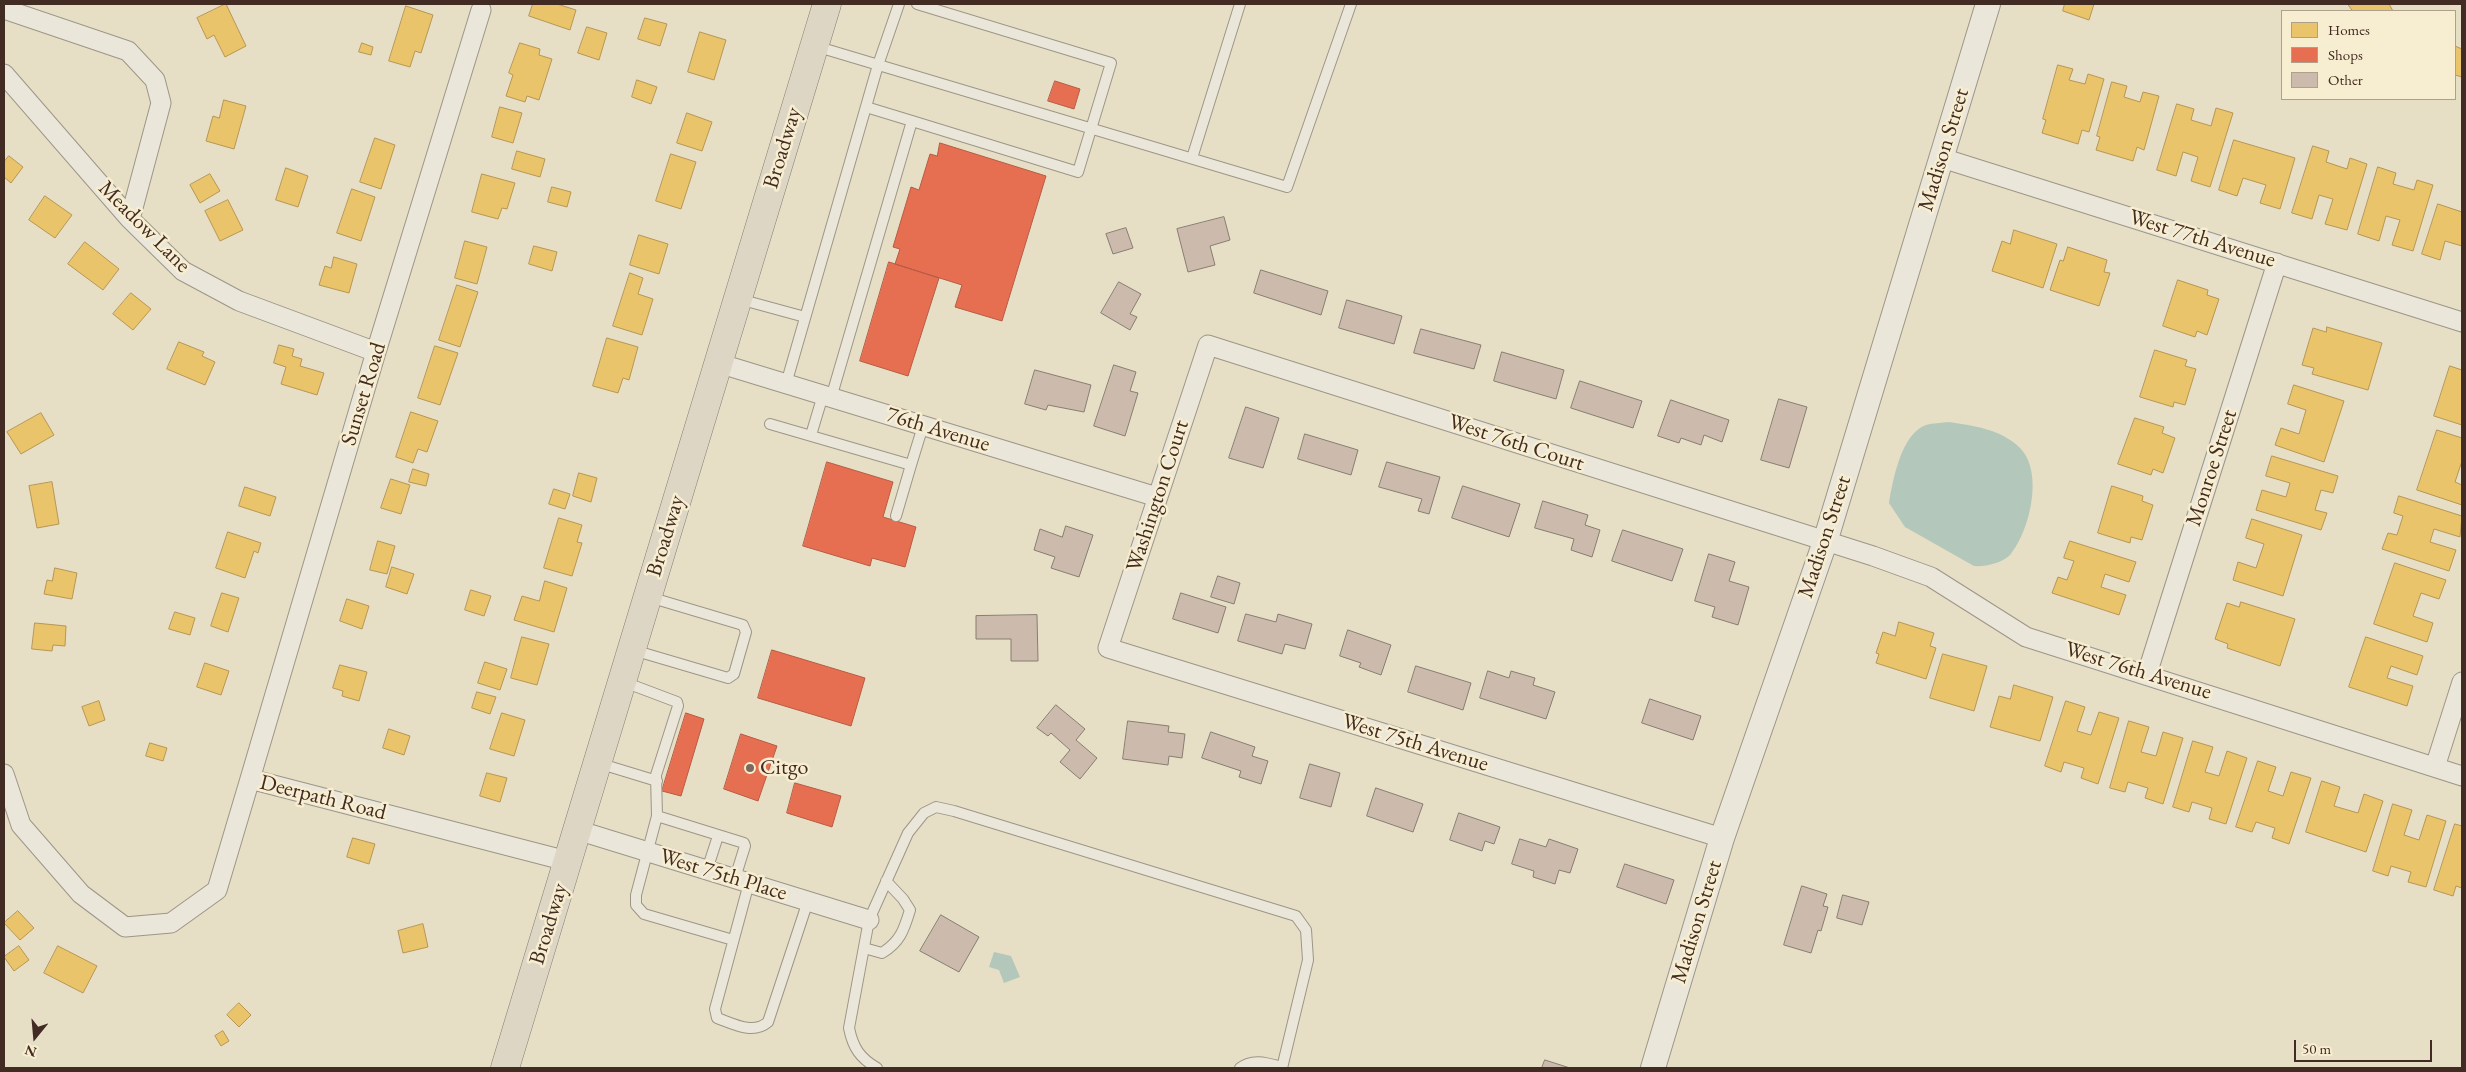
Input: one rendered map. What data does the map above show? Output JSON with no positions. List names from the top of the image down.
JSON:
{
  "streets": {
    "main road": ["Broadway"],
    "street": [
      "Madison Street",
      "Meadow Lane",
      "West 77th Avenue",
      "Sunset Road",
      "76th Avenue",
      "West 76th Court",
      "Monroe Street",
      "Washington Court",
      "West 76th Avenue",
      "West 75th Avenue",
      "Deerpath Road",
      "West 75th Place"
    ]
  },
  "crossings": [
    ["Broadway", "76th Avenue"],
    ["Broadway", "Deerpath Road"],
    ["Broadway", "West 75th Place"],
    ["Madison Street", "West 77th Avenue"],
    ["Madison Street", "West 76th Court"],
    ["Madison Street", "West 76th Avenue"],
    ["Madison Street", "West 75th Avenue"],
    ["Meadow Lane", "Sunset Road"],
    ["West 77th Avenue", "Monroe Street"],
    ["Sunset Road", "Deerpath Road"],
    ["76th Avenue", "Washington Court"],
    ["West 76th Court", "Washington Court"],
    ["West 76th Court", "West 76th Avenue"],
    ["Monroe Street", "West 76th Avenue"],
    ["Washington Court", "West 75th Avenue"]
  ],
  "places": ["Citgo"],
  "legend": ["Homes", "Shops", "Other"],
  "scale_bar": "50 m",
  "north": "bottom"
}
